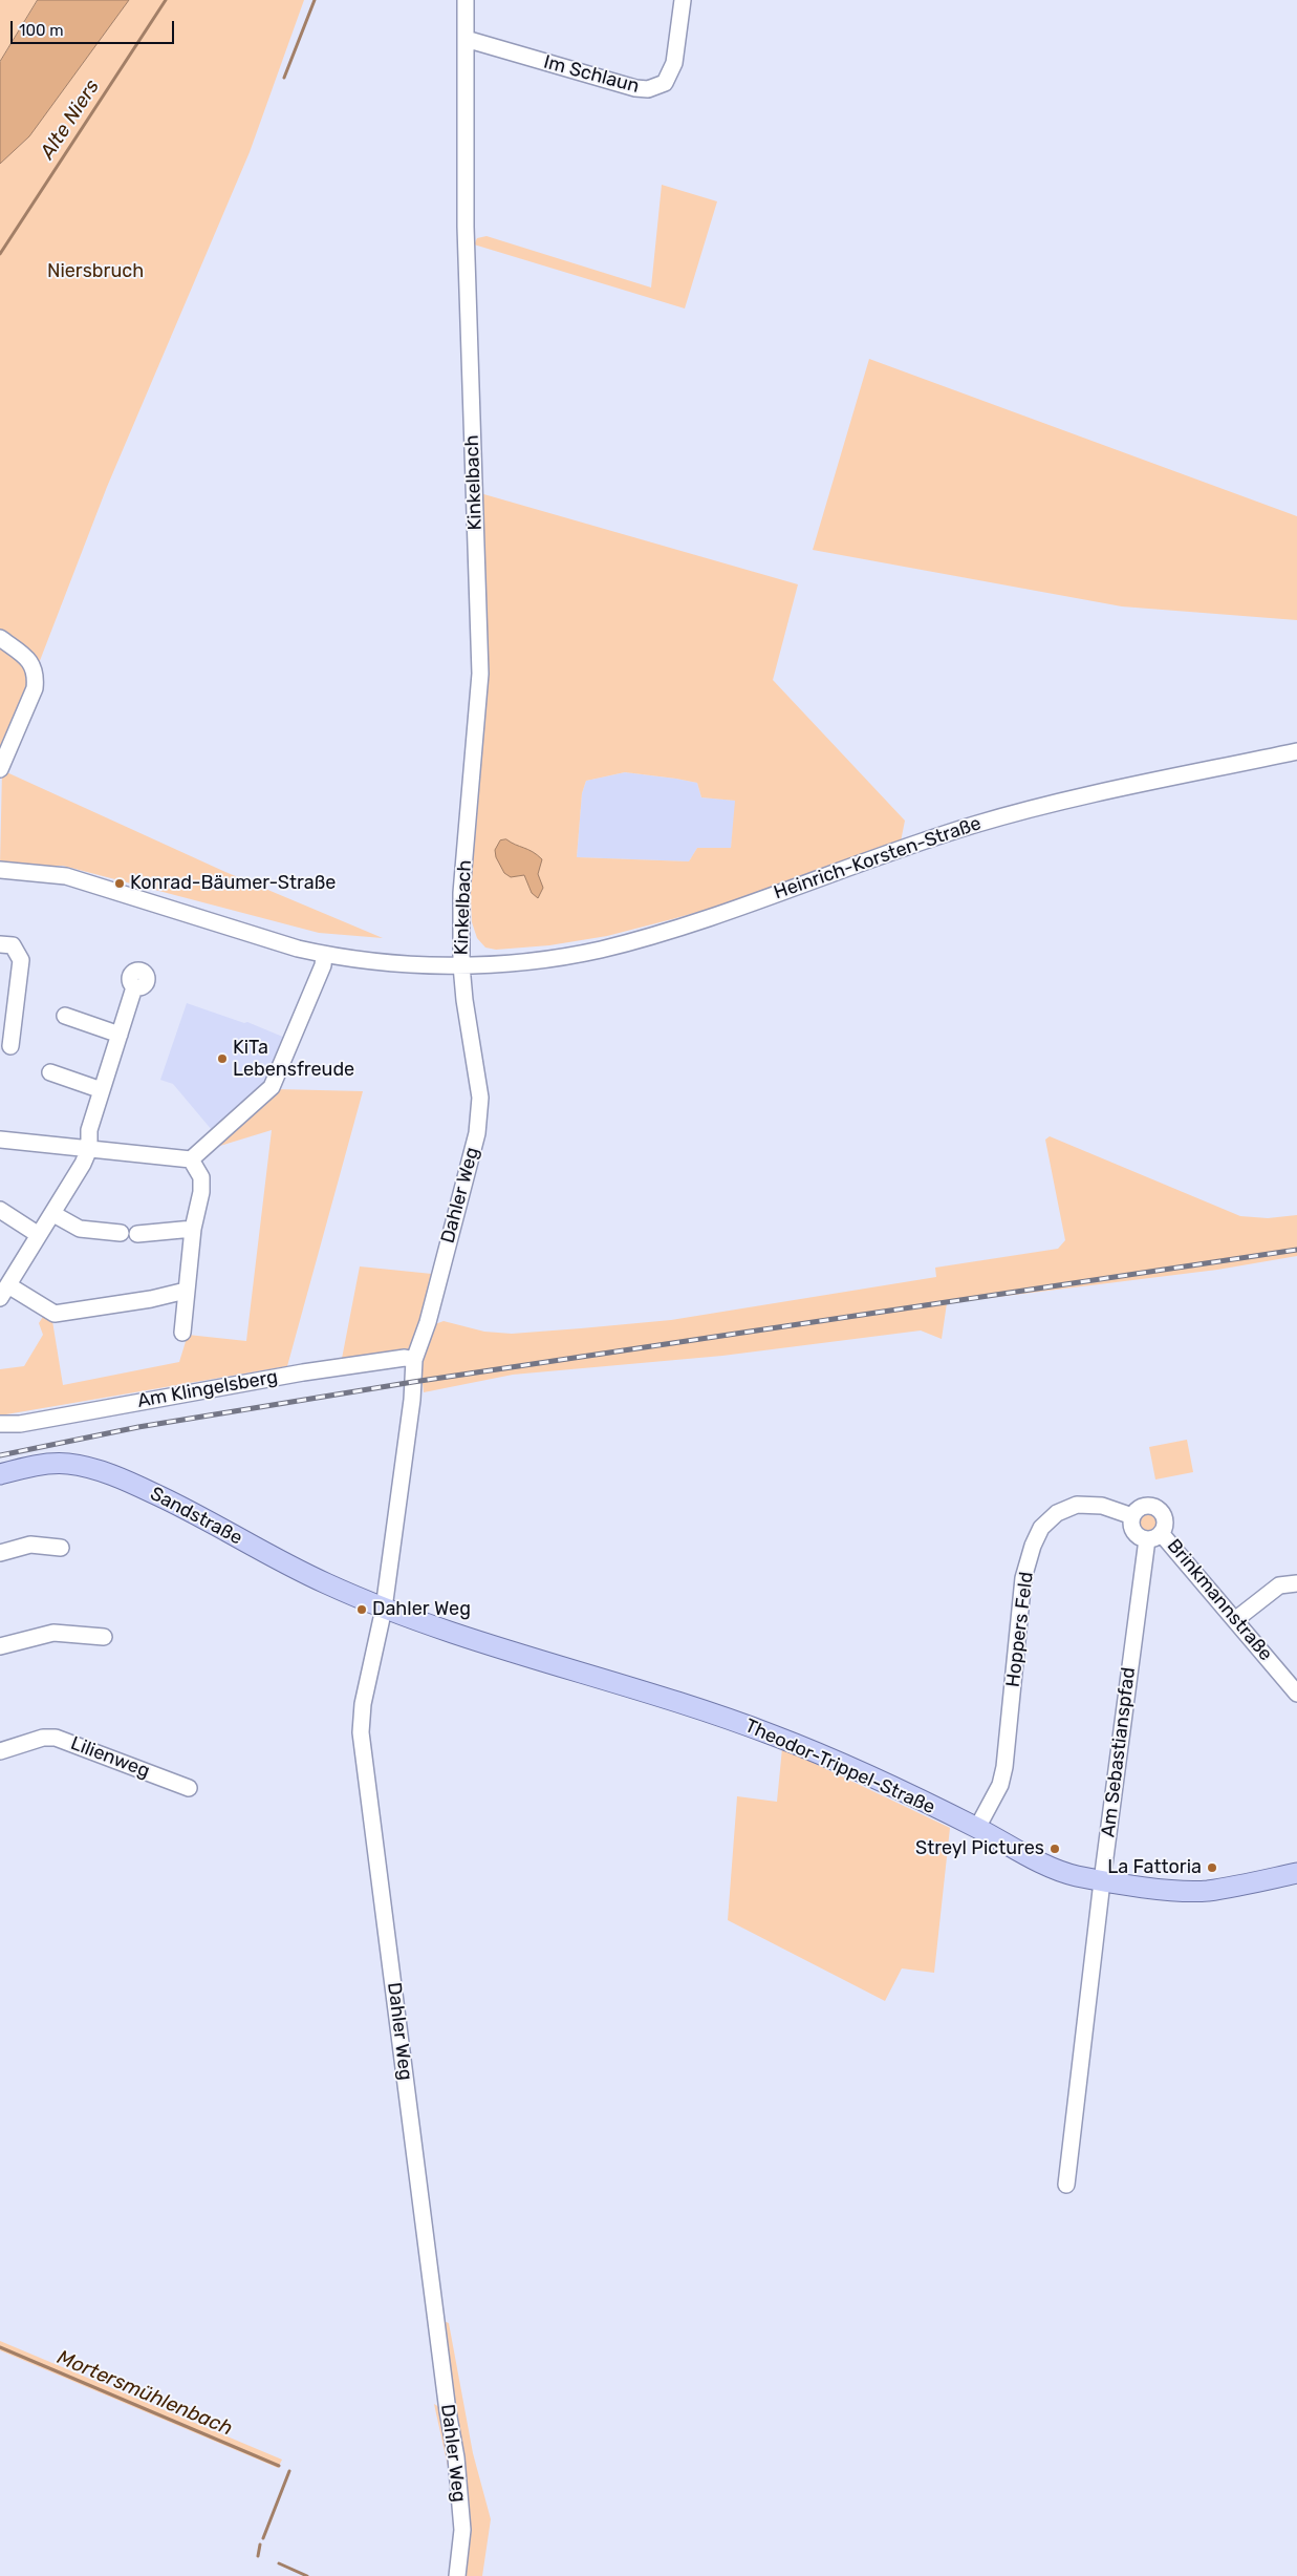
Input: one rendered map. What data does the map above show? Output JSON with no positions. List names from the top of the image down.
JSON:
{
  "streets": {
    "main road": ["Sandstraße", "Theodor-Trippel-Straße"],
    "street": [
      "Im Schlaun",
      "Kinkelbach",
      "Heinrich-Korsten-Straße",
      "Dahler Weg",
      "Am Klingelsberg",
      "Brinkmannstraße",
      "Hoppers Feld",
      "Am Sebastianspfad",
      "Lilienweg"
    ]
  },
  "crossings": [
    ["Im Schlaun", "Kinkelbach"],
    ["Kinkelbach", "Heinrich-Korsten-Straße"],
    ["Kinkelbach", "Dahler Weg"],
    ["Heinrich-Korsten-Straße", "Dahler Weg"],
    ["Dahler Weg", "Am Klingelsberg"],
    ["Dahler Weg", "Sandstraße"],
    ["Dahler Weg", "Theodor-Trippel-Straße"],
    ["Sandstraße", "Theodor-Trippel-Straße"],
    ["Brinkmannstraße", "Hoppers Feld"],
    ["Brinkmannstraße", "Am Sebastianspfad"],
    ["Hoppers Feld", "Am Sebastianspfad"],
    ["Hoppers Feld", "Theodor-Trippel-Straße"],
    ["Am Sebastianspfad", "Theodor-Trippel-Straße"]
  ],
  "water": ["Alte Niers", "Mortersmühlenbach"],
  "parks": ["Niersbruch"],
  "places": [
    "Konrad-Bäumer-Straße",
    "KiTa Lebensfreude",
    "Dahler Weg",
    "Streyl Pictures",
    "La Fattoria"
  ],
  "scale_bar": "100 m"
}
